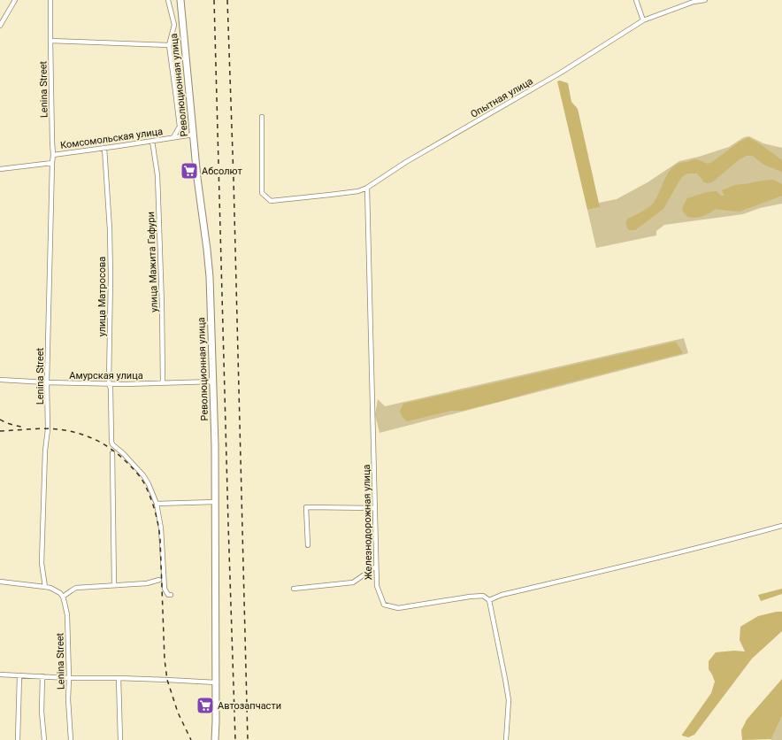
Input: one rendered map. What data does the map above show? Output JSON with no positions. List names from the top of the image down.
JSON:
{
  "streets": {
    "main road": ["Революционная улица"],
    "street": [
      "Lenina Street",
      "Опытная улица",
      "Комсомольская улица",
      "улица Мажита Гафури",
      "улица Матросова",
      "Амурская улица",
      "Железнодорожная улица"
    ]
  },
  "crossings": [
    ["Революционная улица", "Комсомольская улица"],
    ["Революционная улица", "Амурская улица"],
    ["Lenina Street", "Комсомольская улица"],
    ["Lenina Street", "Амурская улица"],
    ["Опытная улица", "Железнодорожная улица"],
    ["Комсомольская улица", "улица Мажита Гафури"],
    ["Комсомольская улица", "улица Матросова"],
    ["улица Мажита Гафури", "Амурская улица"],
    ["улица Матросова", "Амурская улица"]
  ],
  "places": {
    "supermarket": ["Абсолют", "Автозапчасти"]
  }
}
